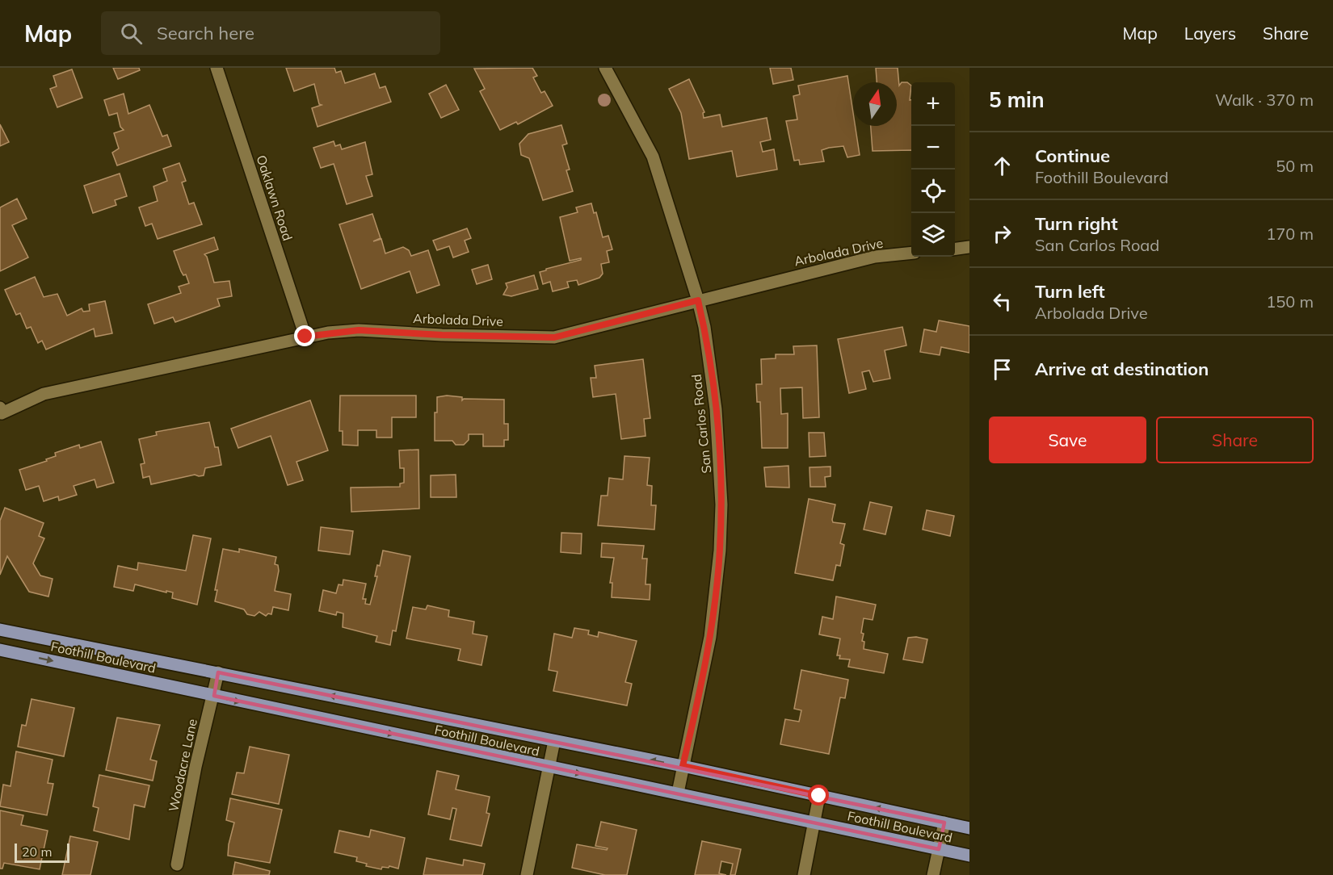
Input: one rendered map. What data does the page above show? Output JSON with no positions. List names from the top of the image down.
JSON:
{
  "streets": {
    "main road": ["Foothill Boulevard"],
    "street": [
      "Oaklawn Road",
      "Arbolada Drive",
      "San Carlos Road",
      "Woodacre Lane"
    ]
  },
  "crossings": [
    ["Oaklawn Road", "Arbolada Drive"],
    ["Arbolada Drive", "San Carlos Road"],
    ["San Carlos Road", "Foothill Boulevard"],
    ["Foothill Boulevard", "Woodacre Lane"]
  ],
  "scale_bar": "20 m",
  "north": "top",
  "page": {
    "header": "Map",
    "search": "Search here",
    "nav": ["Map", "Layers", "Share"],
    "heading": ["5 min", "Walk · 370 m"],
    "map_buttons": ["+", "−"],
    "list": [
      ["Continue", "Foothill Boulevard", "50 m"],
      ["Turn right", "San Carlos Road", "170 m"],
      ["Turn left", "Arbolada Drive", "150 m"],
      "Arrive at destination"
    ],
    "buttons": ["Save", "Share"],
    "scale": "20 m"
  }
}
